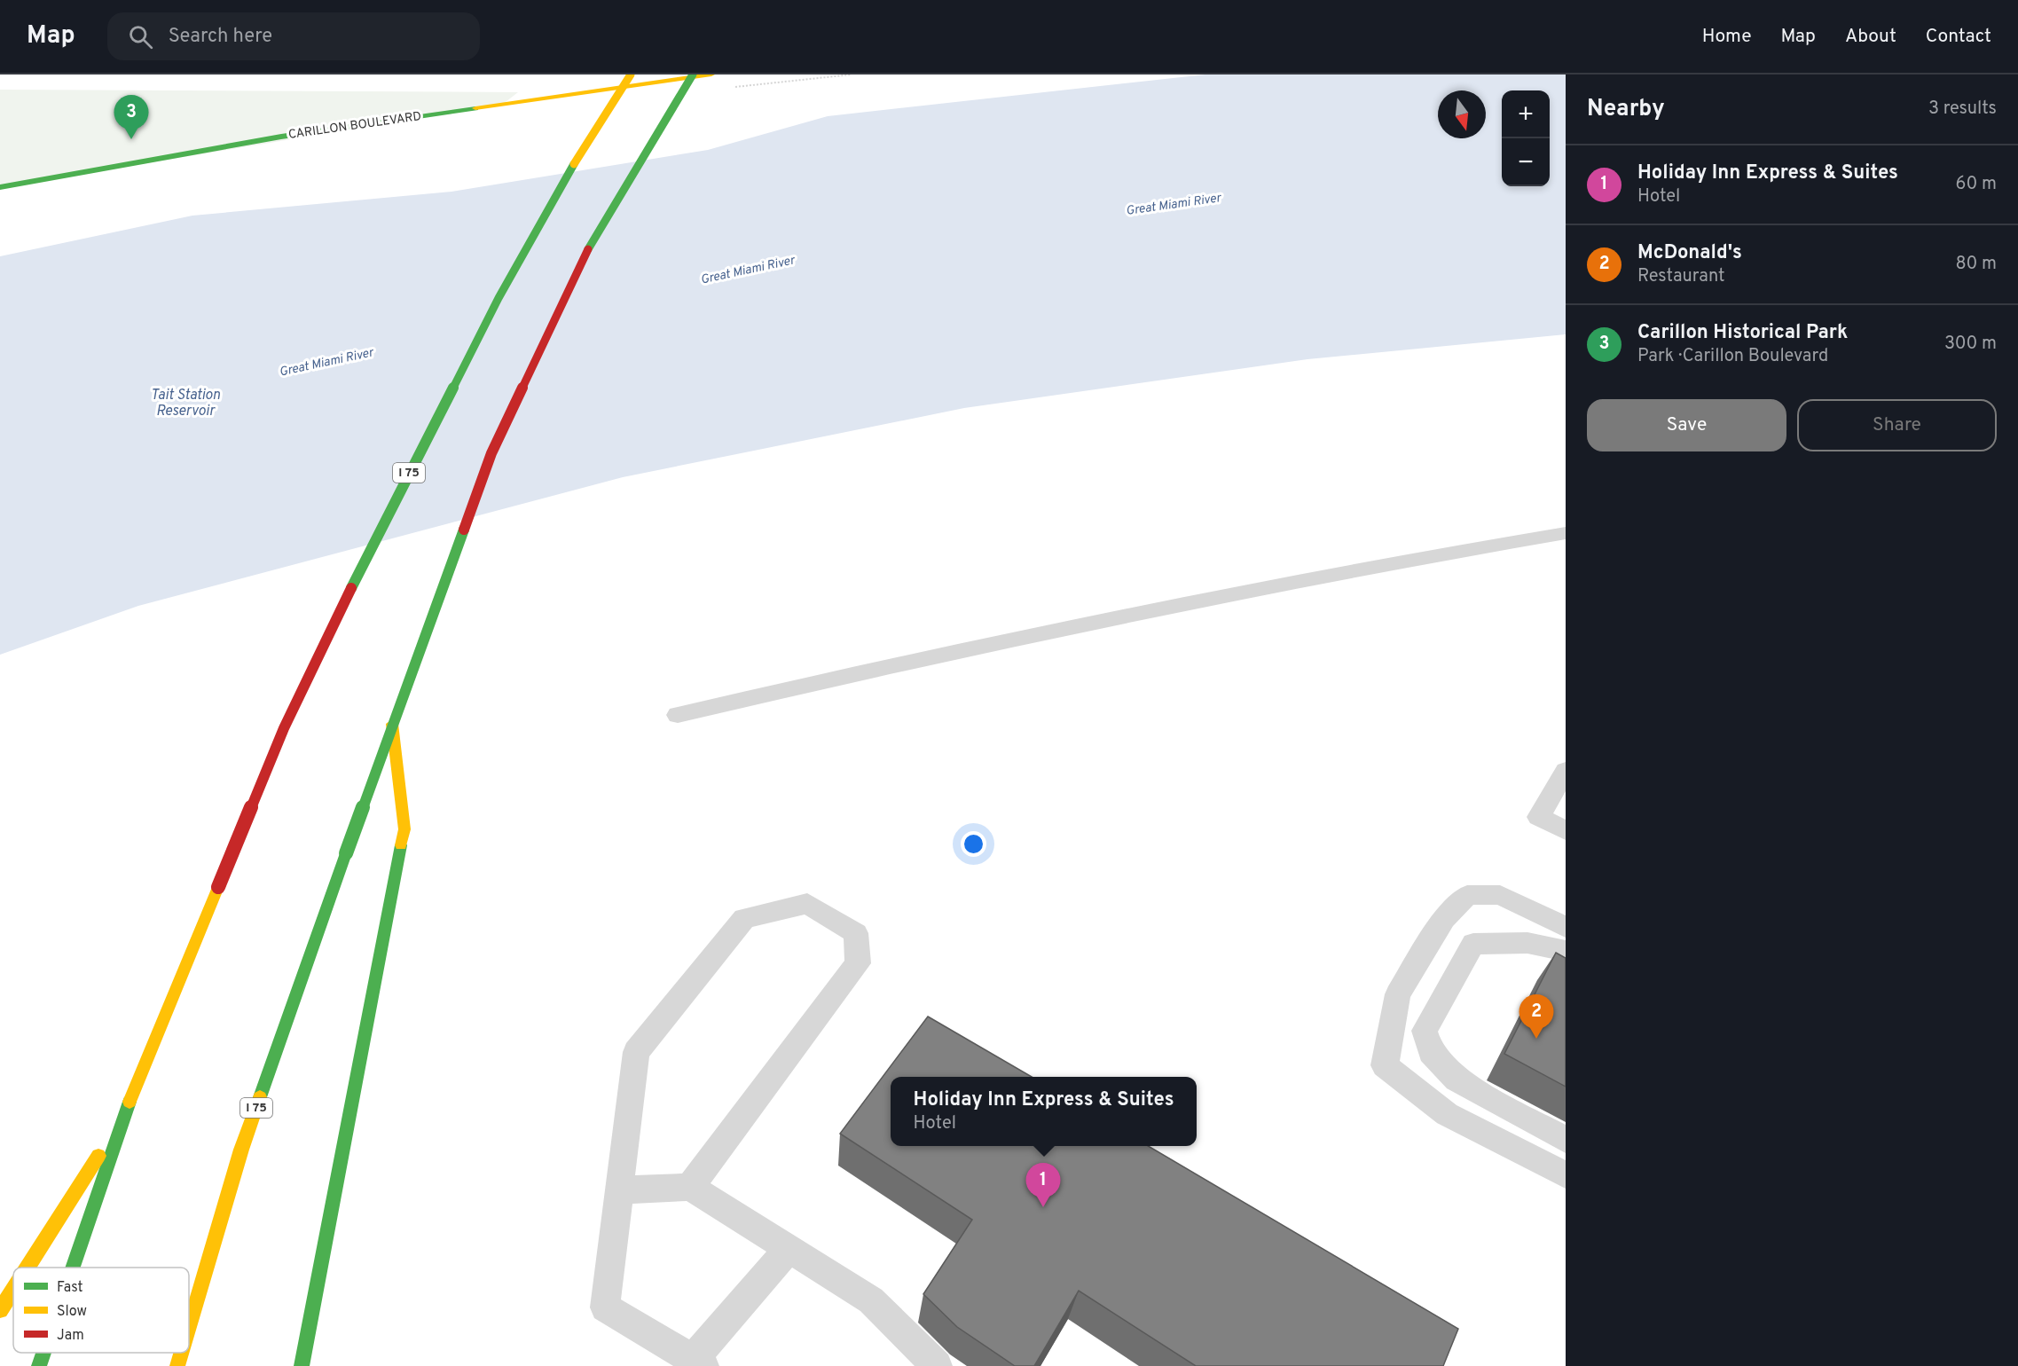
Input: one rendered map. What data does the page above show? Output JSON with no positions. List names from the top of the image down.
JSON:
{
  "streets": {
    "main road": ["CARILLON BOULEVARD", "I 75"]
  },
  "water": ["Great Miami River", "Tait Station Reservoir"],
  "legend": ["Fast", "Slow", "Jam"],
  "north": "bottom",
  "page": {
    "header": "Map",
    "search": "Search here",
    "nav": [
      "Home",
      "Map",
      "About",
      "Contact"
    ],
    "heading": ["Nearby", "3 results"],
    "map_buttons": ["+", "−"],
    "pins": ["3", "2", "1"],
    "list": [
      {
        "mark": "1",
        "name": "Holiday Inn Express & Suites",
        "note": "Hotel",
        "value": "60 m"
      },
      {
        "mark": "2",
        "name": "McDonald's",
        "note": "Restaurant",
        "value": "80 m"
      },
      {
        "mark": "3",
        "name": "Carillon Historical Park",
        "note": "Park · Carillon Boulevard",
        "value": "300 m"
      }
    ],
    "buttons": ["Save", "Share"],
    "popup": ["Holiday Inn Express & Suites", "Hotel"]
  }
}
